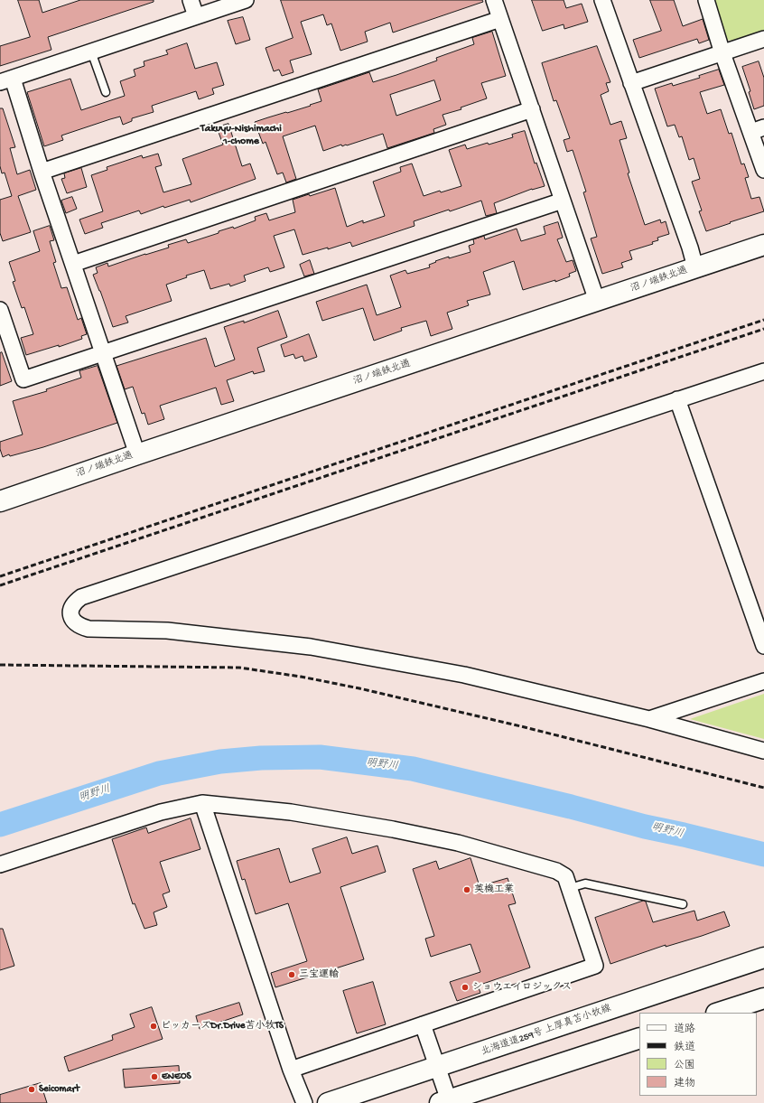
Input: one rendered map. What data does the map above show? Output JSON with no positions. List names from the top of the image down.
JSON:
{
  "streets": {
    "street": ["沼ノ端鉄北通", "北海道道259号 上厚真苫小牧線"]
  },
  "districts": ["Takuyu-Nishimachi 1-chome"],
  "water": ["明野川"],
  "places": [
    "英機工業",
    "三宝運輸",
    "ショウエイロジックス",
    "ピッカーズDr.Drive苫小牧TS",
    "ENEOS",
    "Seicomart"
  ],
  "legend": [
    "道路",
    "鉄道",
    "公園",
    "建物"
  ]
}
